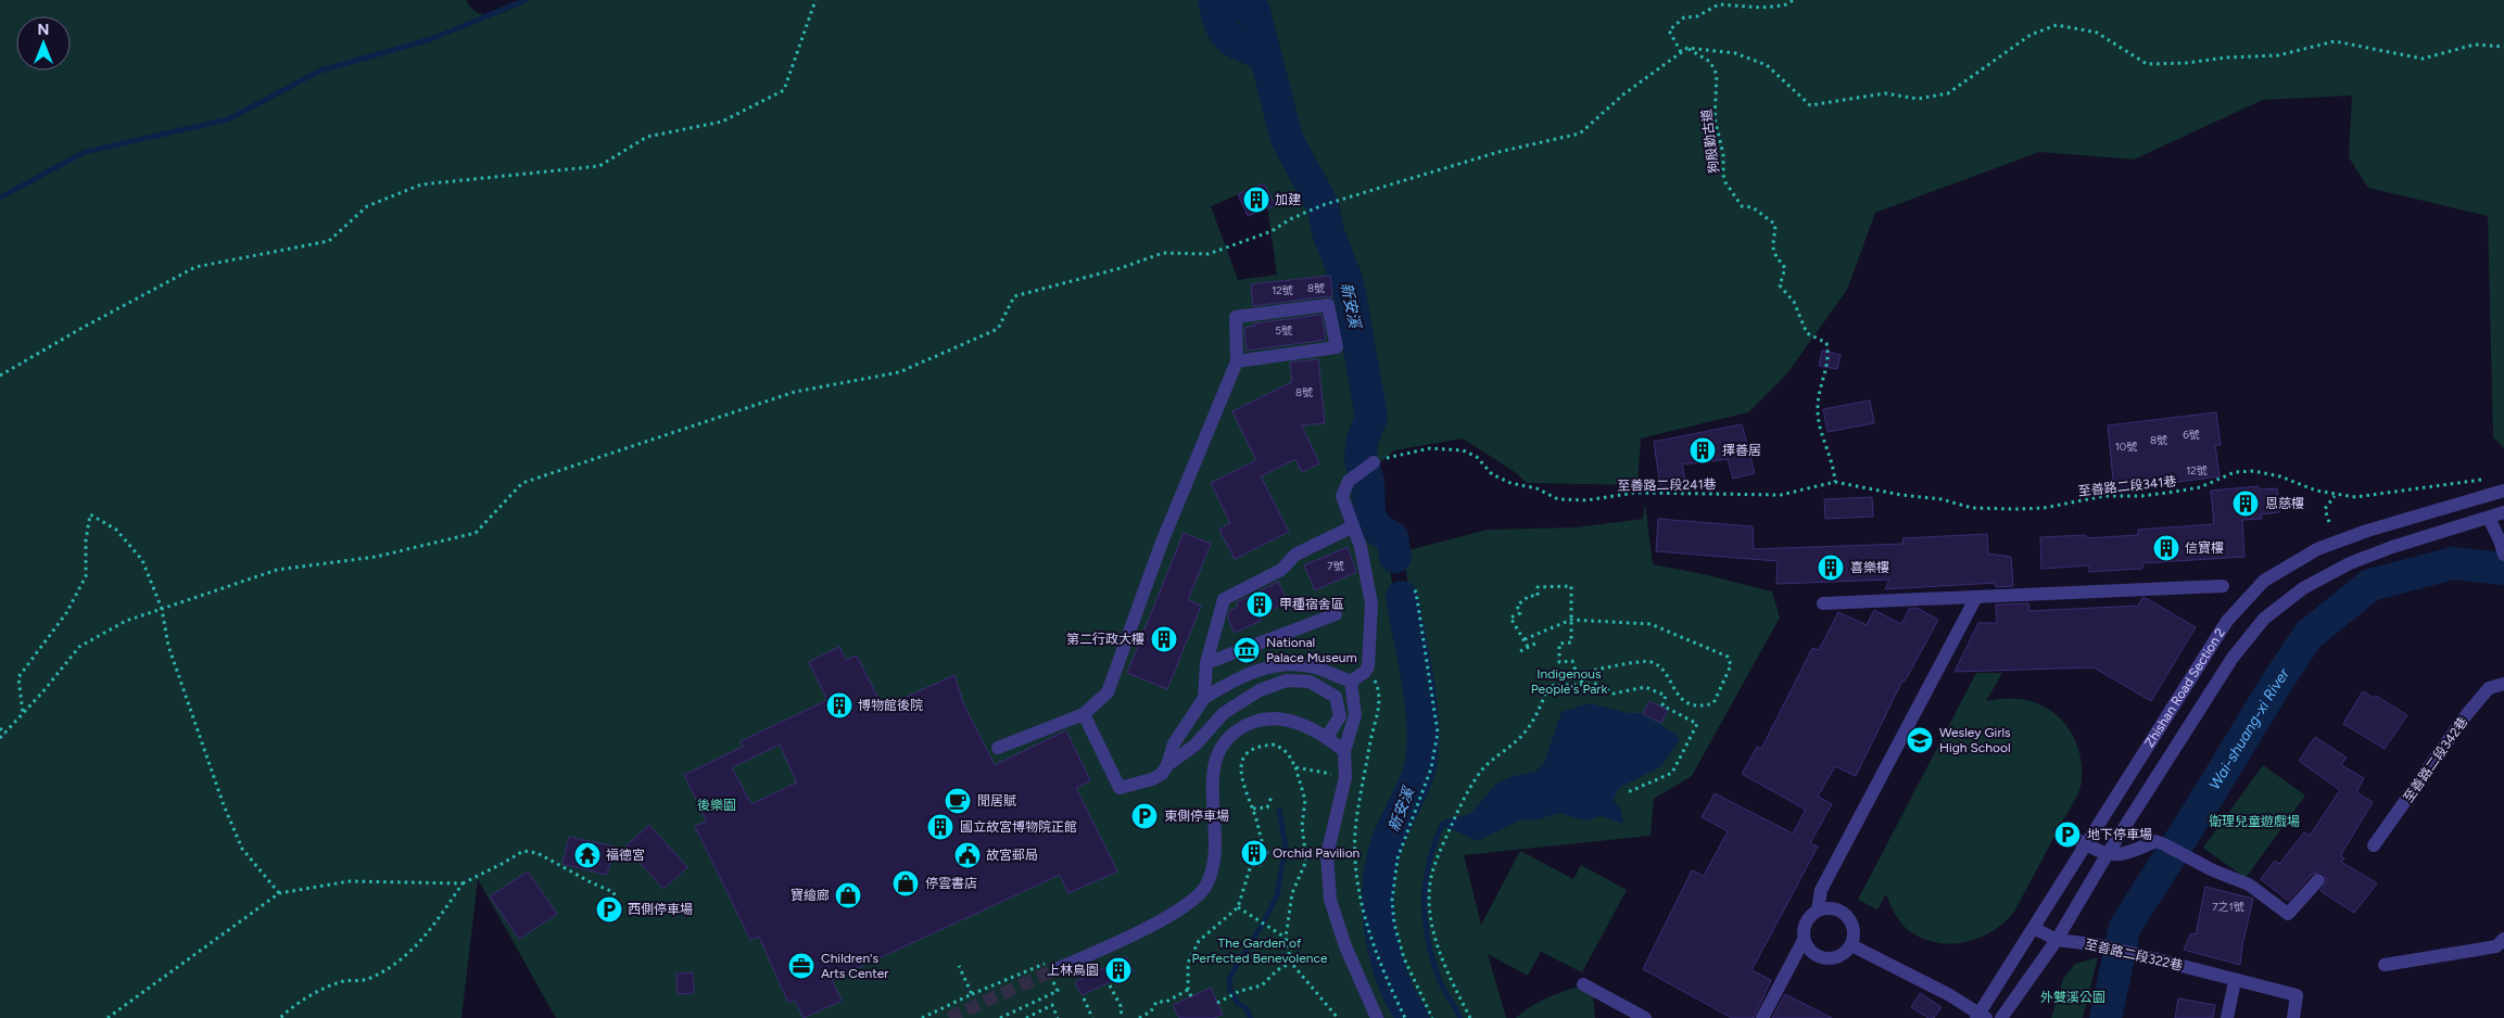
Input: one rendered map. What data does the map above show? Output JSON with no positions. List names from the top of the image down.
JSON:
{
  "streets": {
    "street": ["Zhishan Road Section 2", "至善路二段342巷", "至善路二段322巷"],
    "path": ["狗殷勤古道", "至善路二段241巷", "至善路二段341巷"]
  },
  "crossings": [
    ["狗殷勤古道", "至善路二段241巷"],
    ["至善路二段241巷", "至善路二段341巷"],
    ["Zhishan Road Section 2", "至善路二段322巷"]
  ],
  "water": ["新安溪", "Wai-shuang-xi River"],
  "parks": [
    "Indigenous People's Park",
    "後樂園",
    "衛理兒童遊戲場",
    "The Garden of Perfected Benevolence",
    "外雙溪公園"
  ],
  "places": {
    "building": [
      "加建",
      "擇善居",
      "恩慈樓",
      "信寶樓",
      "喜樂樓",
      "甲種宿舍區",
      "第二行政大樓",
      "博物館後院",
      "國立故宮博物院正館",
      "Orchid Pavilion",
      "上林鳥園"
    ],
    "museum": ["National Palace Museum"],
    "school or university": ["Wesley Girls High School"],
    "cafe": ["閒居賦"],
    "parking": ["東側停車場", "地下停車場", "西側停車場"],
    "temple": ["福德宮"],
    "public building": ["故宮郵局"],
    "shop": ["停雲書店", "寶繪廊"],
    "office": ["Children's Arts Center"]
  },
  "house_numbers": [
    "8號",
    "12號",
    "5號",
    "8號",
    "6號",
    "8號",
    "10號",
    "12號",
    "7號",
    "7之1號"
  ],
  "north": "top"
}
